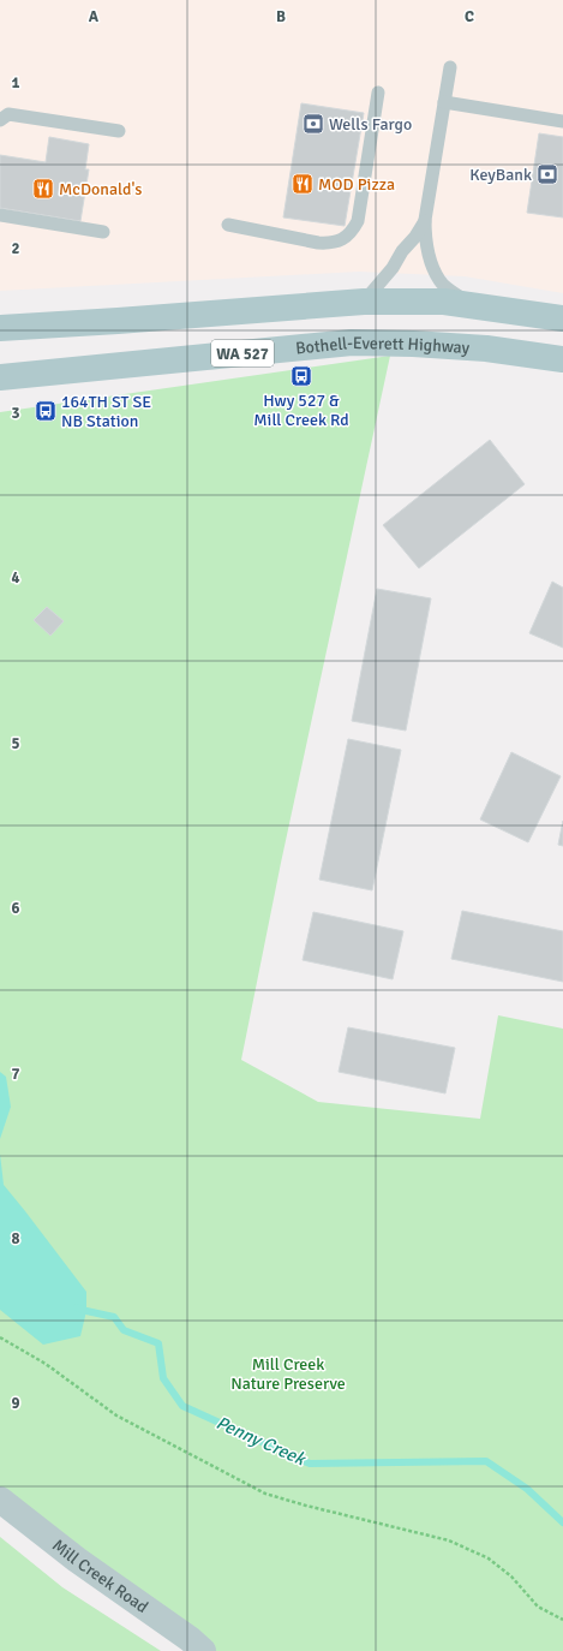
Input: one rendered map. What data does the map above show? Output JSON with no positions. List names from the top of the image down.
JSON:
{
  "streets": {
    "main road": ["Bothell-Everett Highway", "WA 527", "Mill Creek Road"]
  },
  "water": ["Penny Creek"],
  "parks": ["Mill Creek Nature Preserve"],
  "places": {
    "bank": ["Wells Fargo", "KeyBank"],
    "restaurant": ["MOD Pizza", "McDonald's"],
    "bus stop": ["Hwy 527 & Mill Creek Rd", "164TH ST SE NB Station"]
  },
  "grid": {
    "columns": ["A", "B", "C"],
    "rows": [
      "1",
      "2",
      "3",
      "4",
      "5",
      "6",
      "7",
      "8",
      "9"
    ]
  }
}
